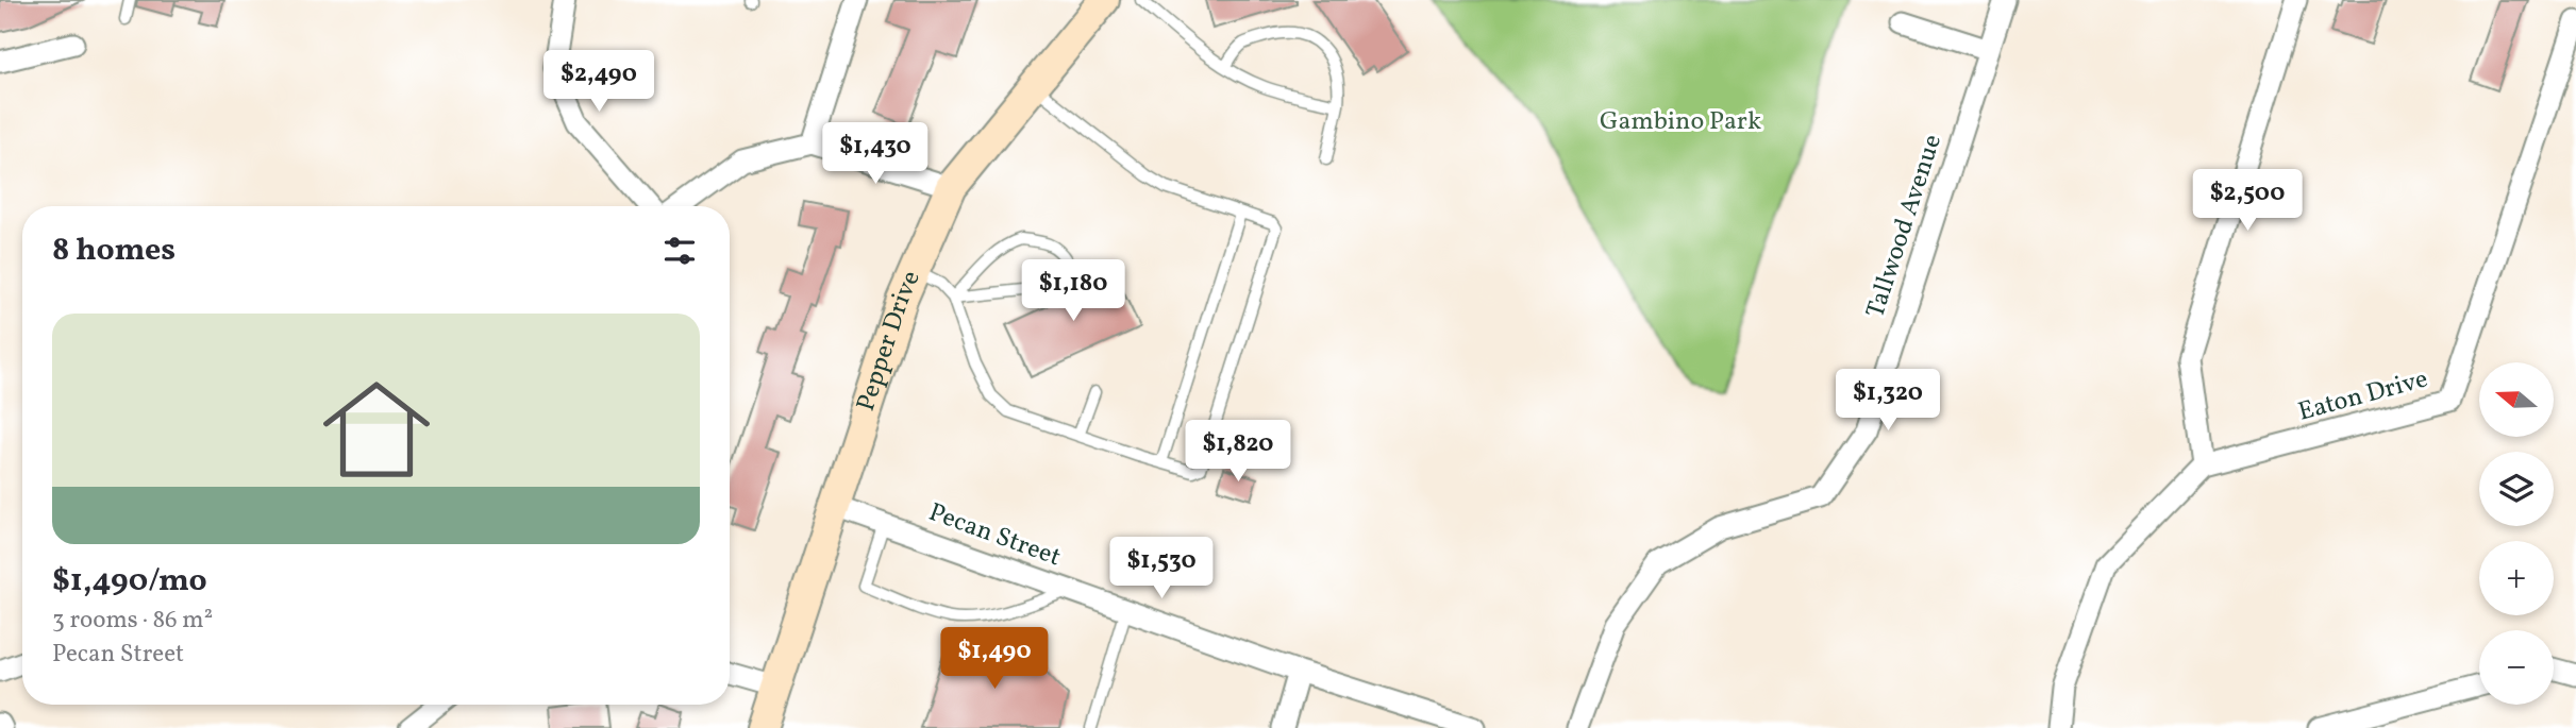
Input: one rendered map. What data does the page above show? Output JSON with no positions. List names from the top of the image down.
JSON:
{
  "streets": {
    "street": [
      "Tallwood Avenue",
      "Pepper Drive",
      "Eaton Drive",
      "Pecan Street"
    ]
  },
  "crossings": [
    ["Pepper Drive", "Pecan Street"]
  ],
  "parks": ["Gambino Park"],
  "north": "left",
  "page": {
    "price": [
      "$2,490",
      "$1,430",
      "$2,500",
      "$1,180",
      "$1,320",
      "$1,820",
      "$1,530",
      "$1,490"
    ],
    "heading": "8 homes",
    "list": [
      {
        "name": "$1,490/mo",
        "note": "3 rooms · 86 m² · Pecan Street"
      }
    ],
    "map_buttons": ["+", "−"]
  }
}
